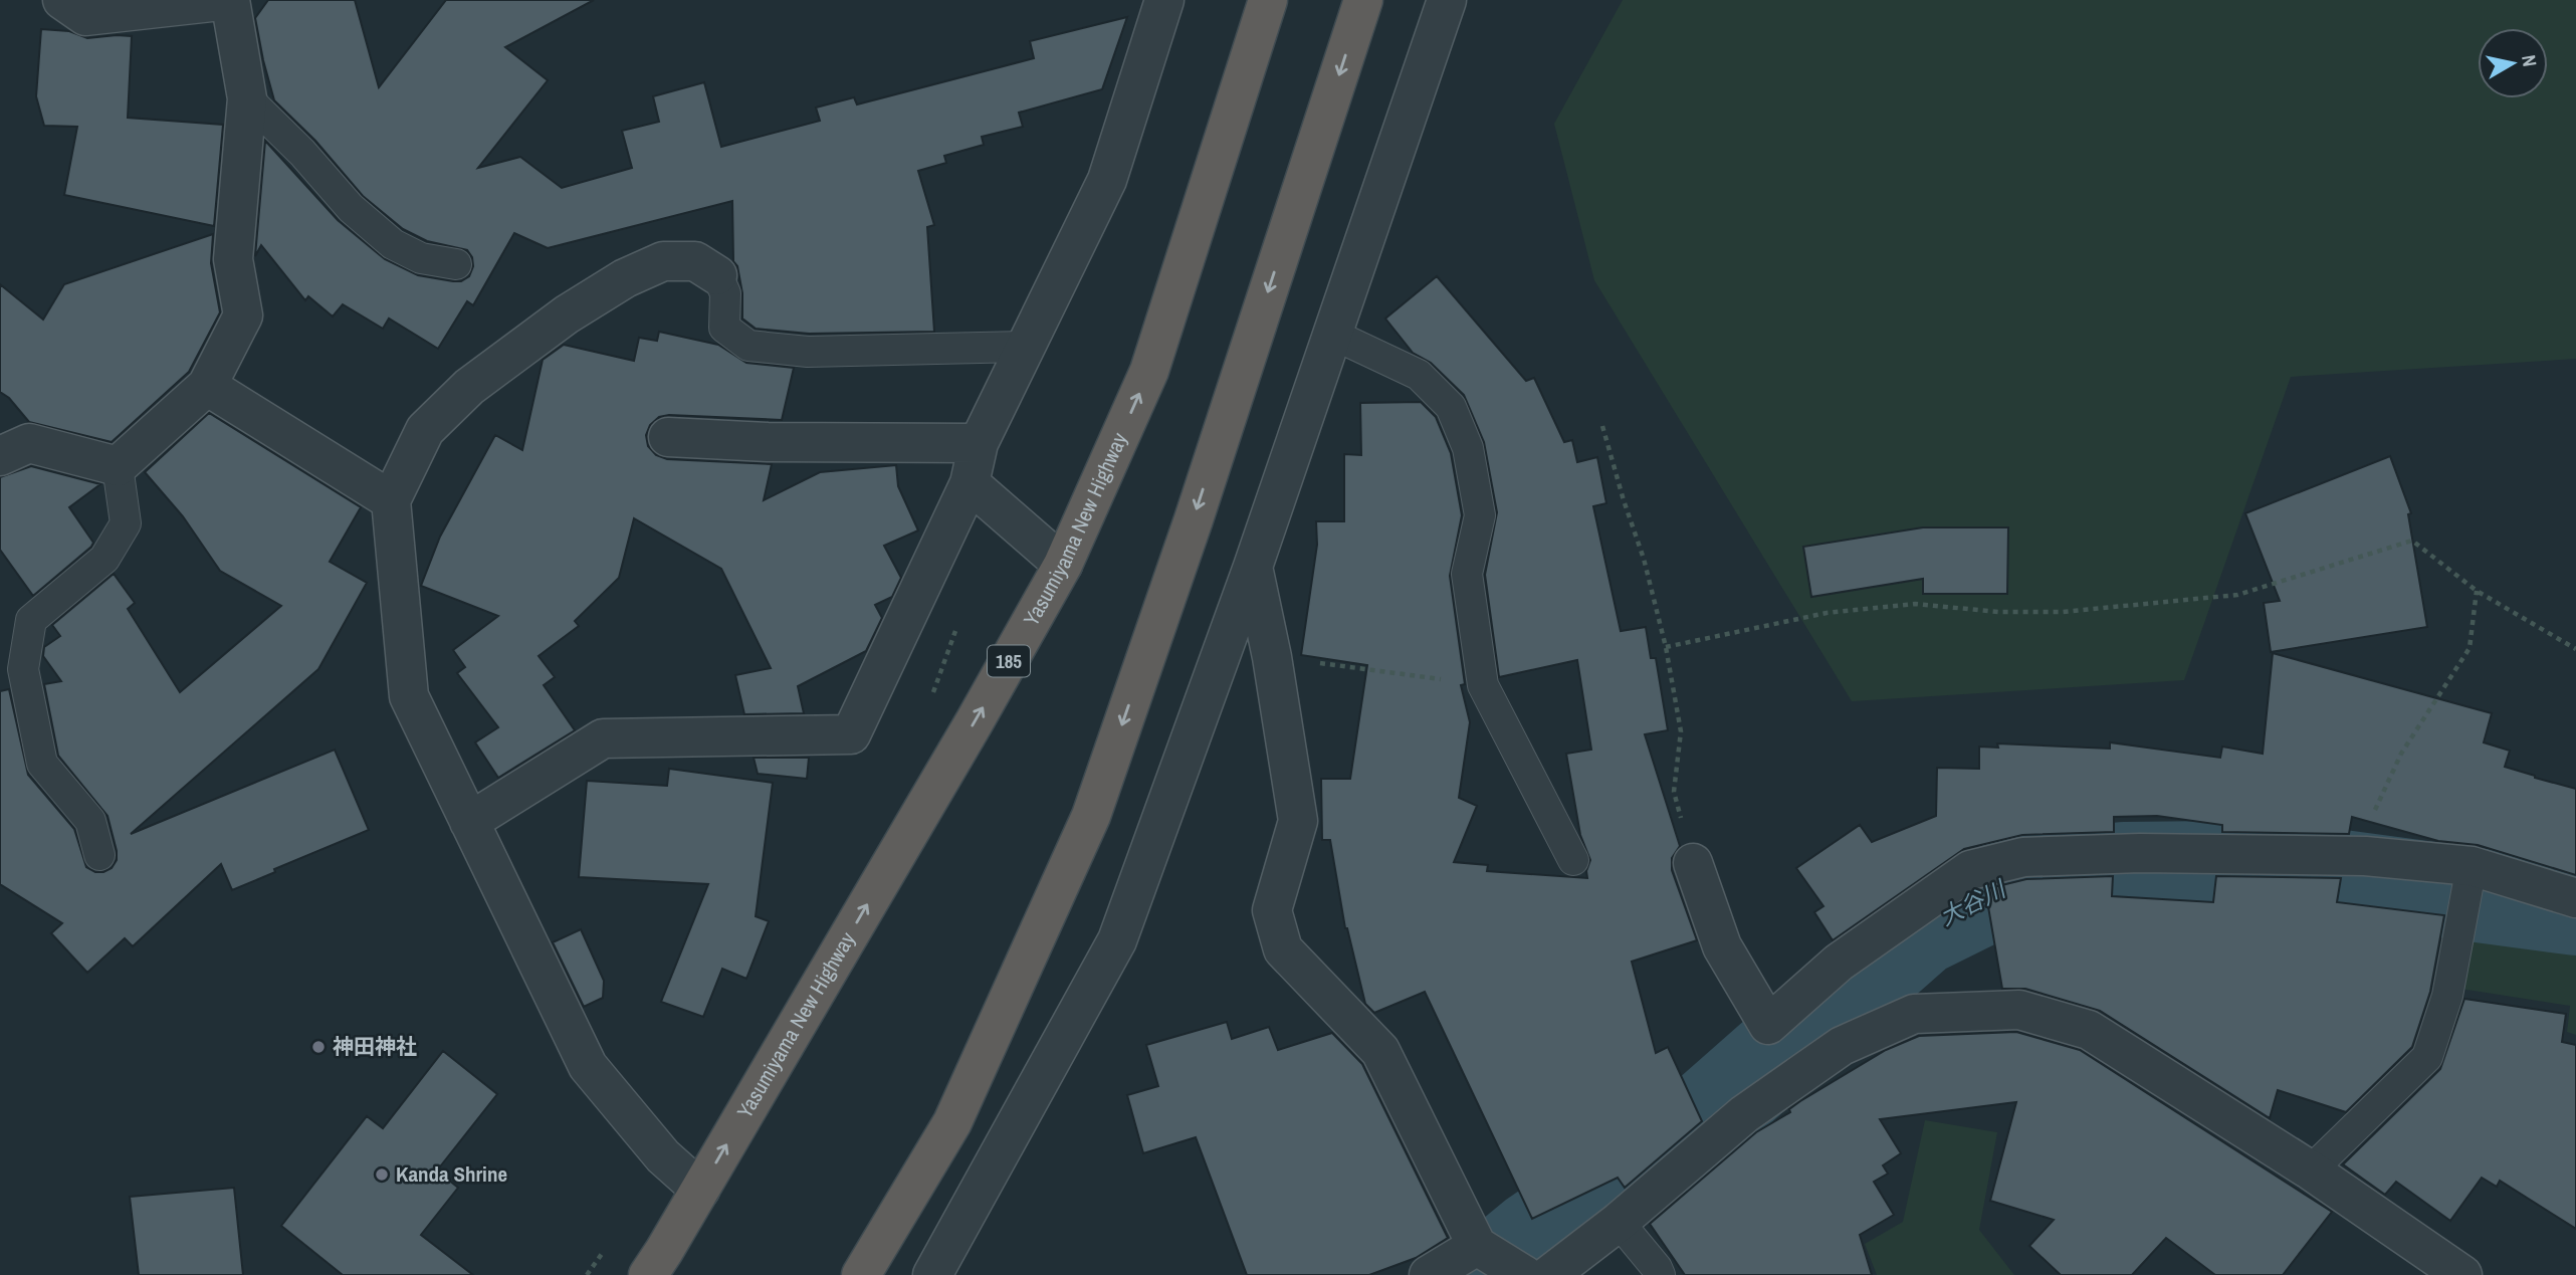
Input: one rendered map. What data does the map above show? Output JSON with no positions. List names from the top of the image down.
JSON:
{
  "streets": {
    "highway": ["Yasumiyama New Highway", "185"]
  },
  "water": ["大谷川"],
  "places": ["神田神社", "Kanda Shrine"],
  "north": "right"
}
